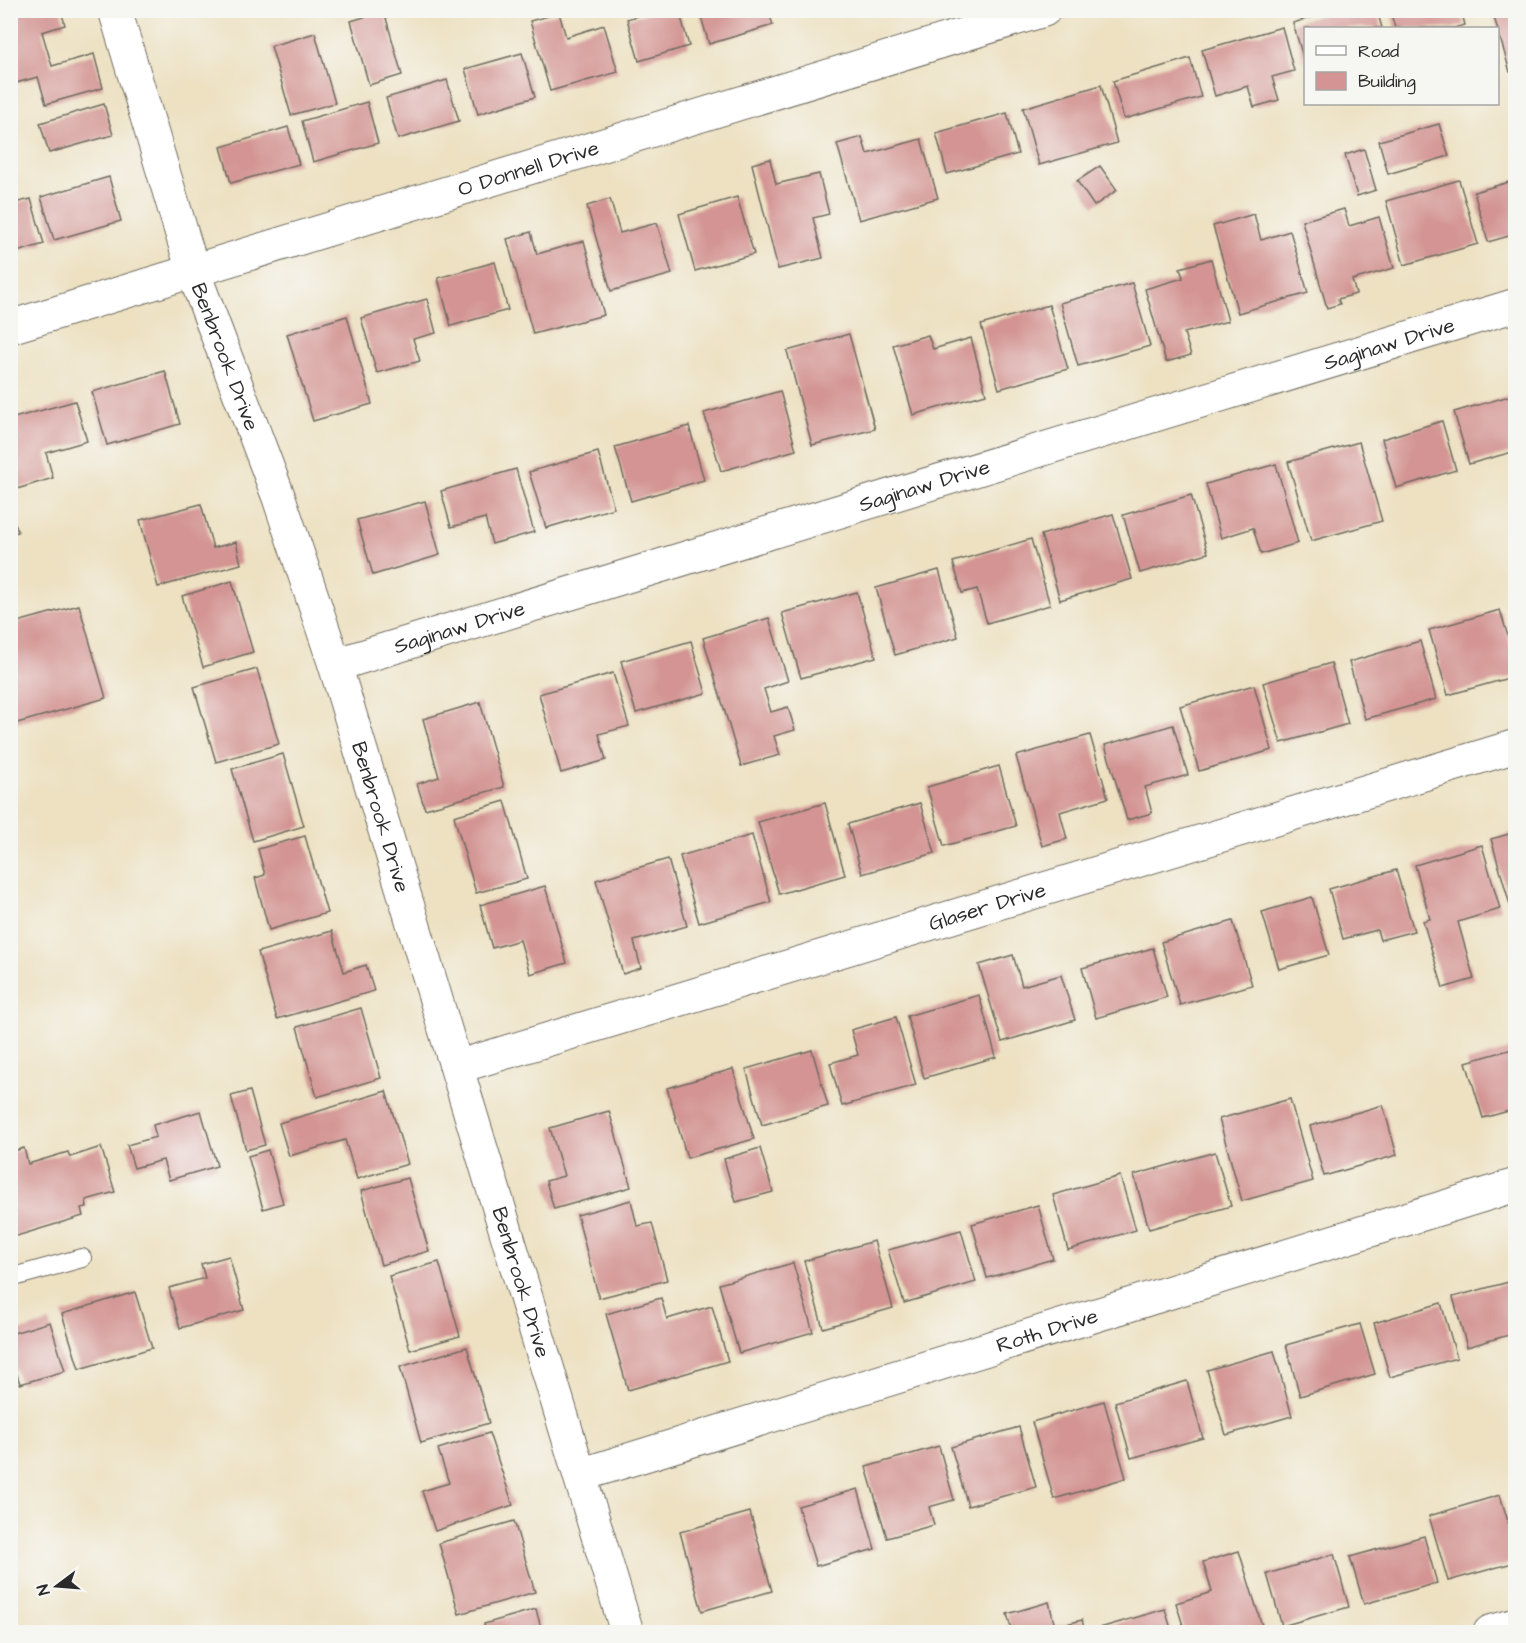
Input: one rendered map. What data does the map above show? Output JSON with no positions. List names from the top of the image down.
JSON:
{
  "streets": {
    "street": [
      "O Donnell Drive",
      "Saginaw Drive",
      "Benbrook Drive",
      "Glaser Drive",
      "Roth Drive"
    ]
  },
  "crossings": [
    ["O Donnell Drive", "Benbrook Drive"],
    ["Saginaw Drive", "Benbrook Drive"],
    ["Benbrook Drive", "Glaser Drive"],
    ["Benbrook Drive", "Roth Drive"]
  ],
  "legend": ["Road", "Building"],
  "north": "left"
}
